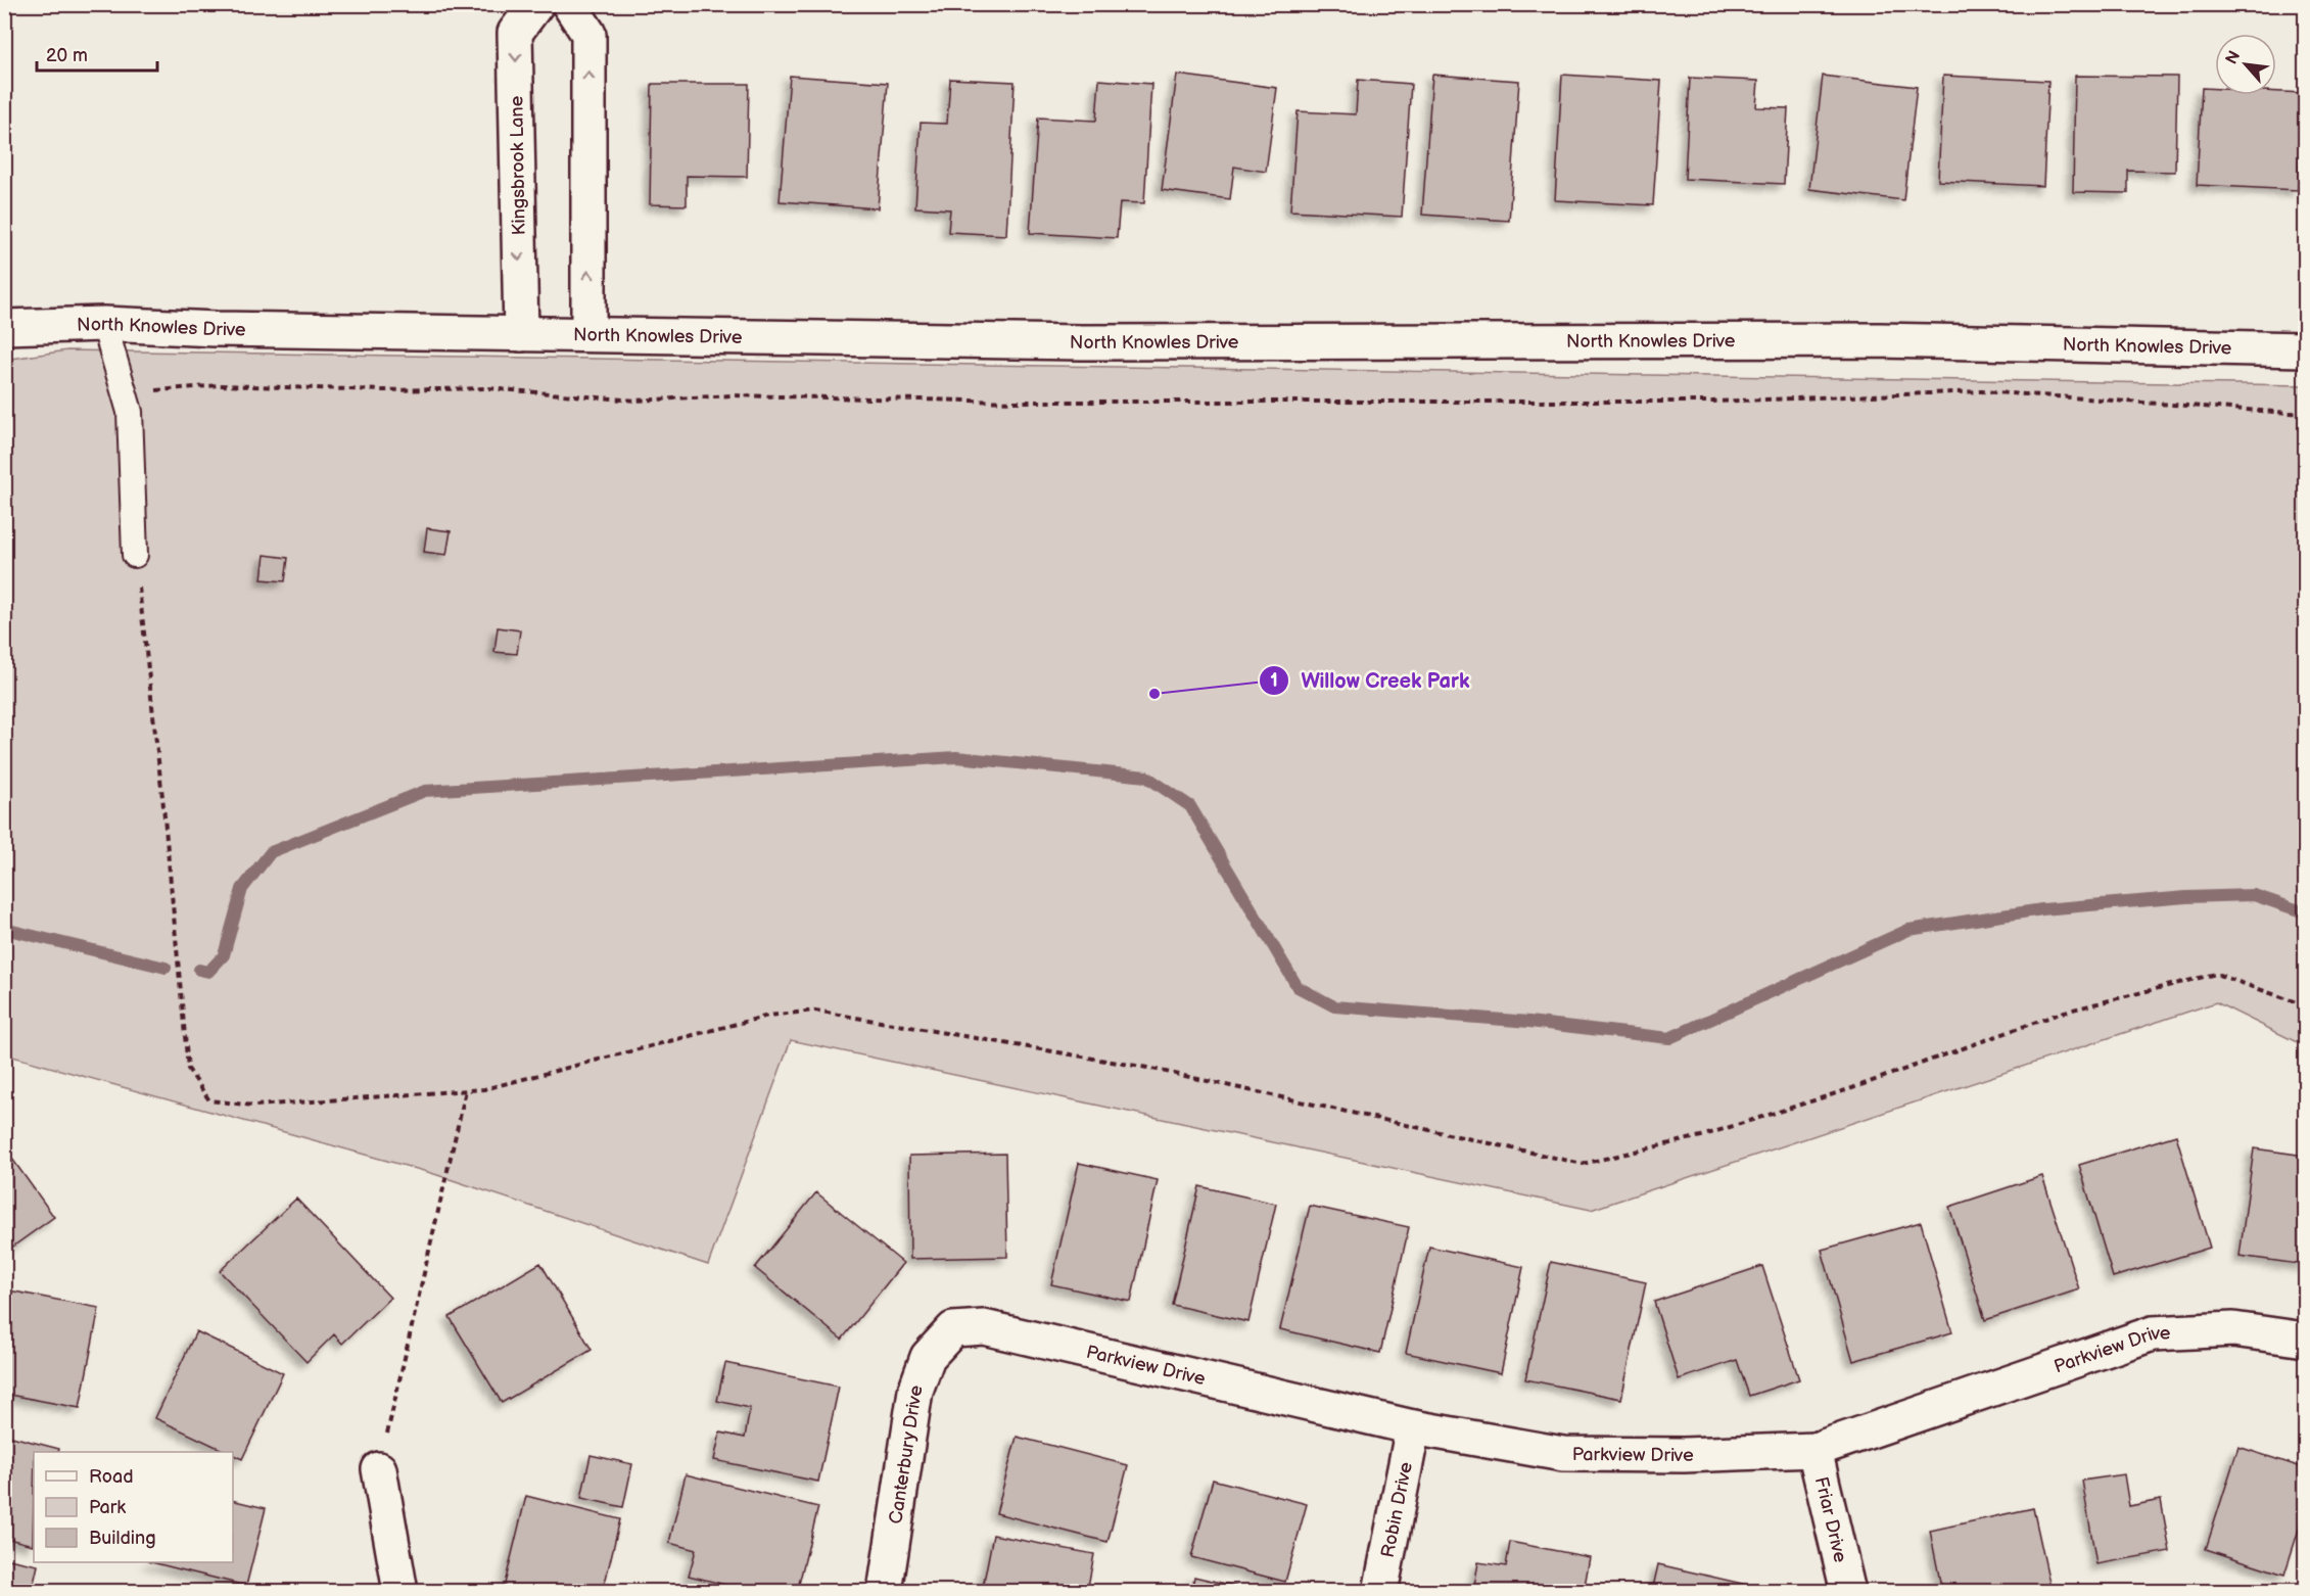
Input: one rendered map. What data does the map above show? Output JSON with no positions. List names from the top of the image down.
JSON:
{
  "streets": {
    "street": [
      "Kingsbrook Lane",
      "North Knowles Drive",
      "Parkview Drive",
      "Canterbury Drive",
      "Robin Drive",
      "Friar Drive"
    ]
  },
  "crossings": [
    ["Kingsbrook Lane", "North Knowles Drive"],
    ["Parkview Drive", "Canterbury Drive"],
    ["Parkview Drive", "Robin Drive"],
    ["Parkview Drive", "Friar Drive"]
  ],
  "places": ["Willow Creek Park"],
  "legend": ["Road", "Park", "Building"],
  "scale_bar": "20 m",
  "north": "top left"
}
